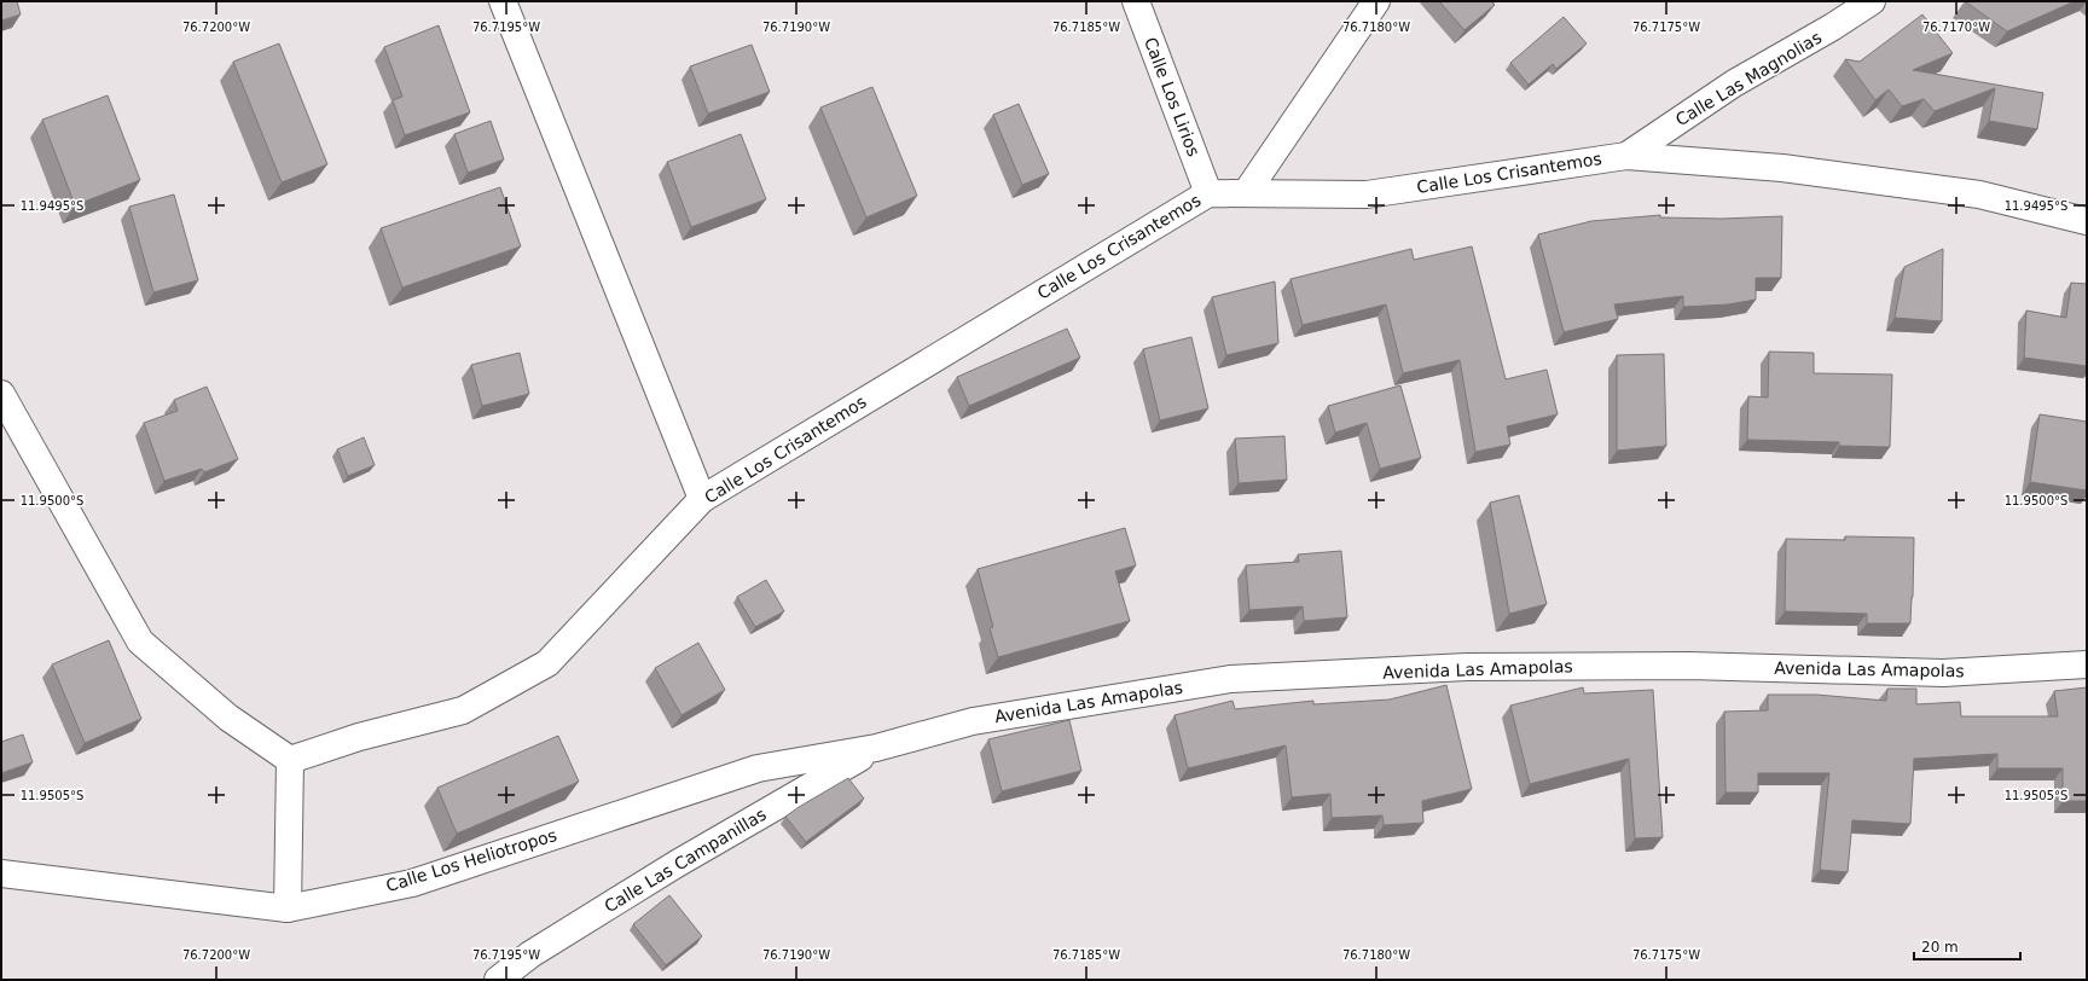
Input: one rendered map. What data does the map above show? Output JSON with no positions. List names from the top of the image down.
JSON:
{
  "streets": {
    "street": [
      "Calle Las Magnolias",
      "Calle Los Lirios",
      "Calle Los Crisantemos",
      "Avenida Las Amapolas",
      "Calle Los Heliotropos",
      "Calle Las Campanillas"
    ]
  },
  "crossings": [
    ["Calle Las Magnolias", "Calle Los Crisantemos"],
    ["Calle Los Lirios", "Calle Los Crisantemos"],
    ["Avenida Las Amapolas", "Calle Los Heliotropos"],
    ["Avenida Las Amapolas", "Calle Las Campanillas"],
    ["Calle Los Heliotropos", "Calle Las Campanillas"]
  ],
  "scale_bar": "20 m",
  "coordinates": [
    "76.7200°W",
    "76.7195°W",
    "76.7190°W",
    "76.7185°W",
    "76.7180°W",
    "76.7175°W",
    "76.7170°W",
    "11.9495°S",
    "11.9500°S",
    "11.9505°S"
  ]
}
